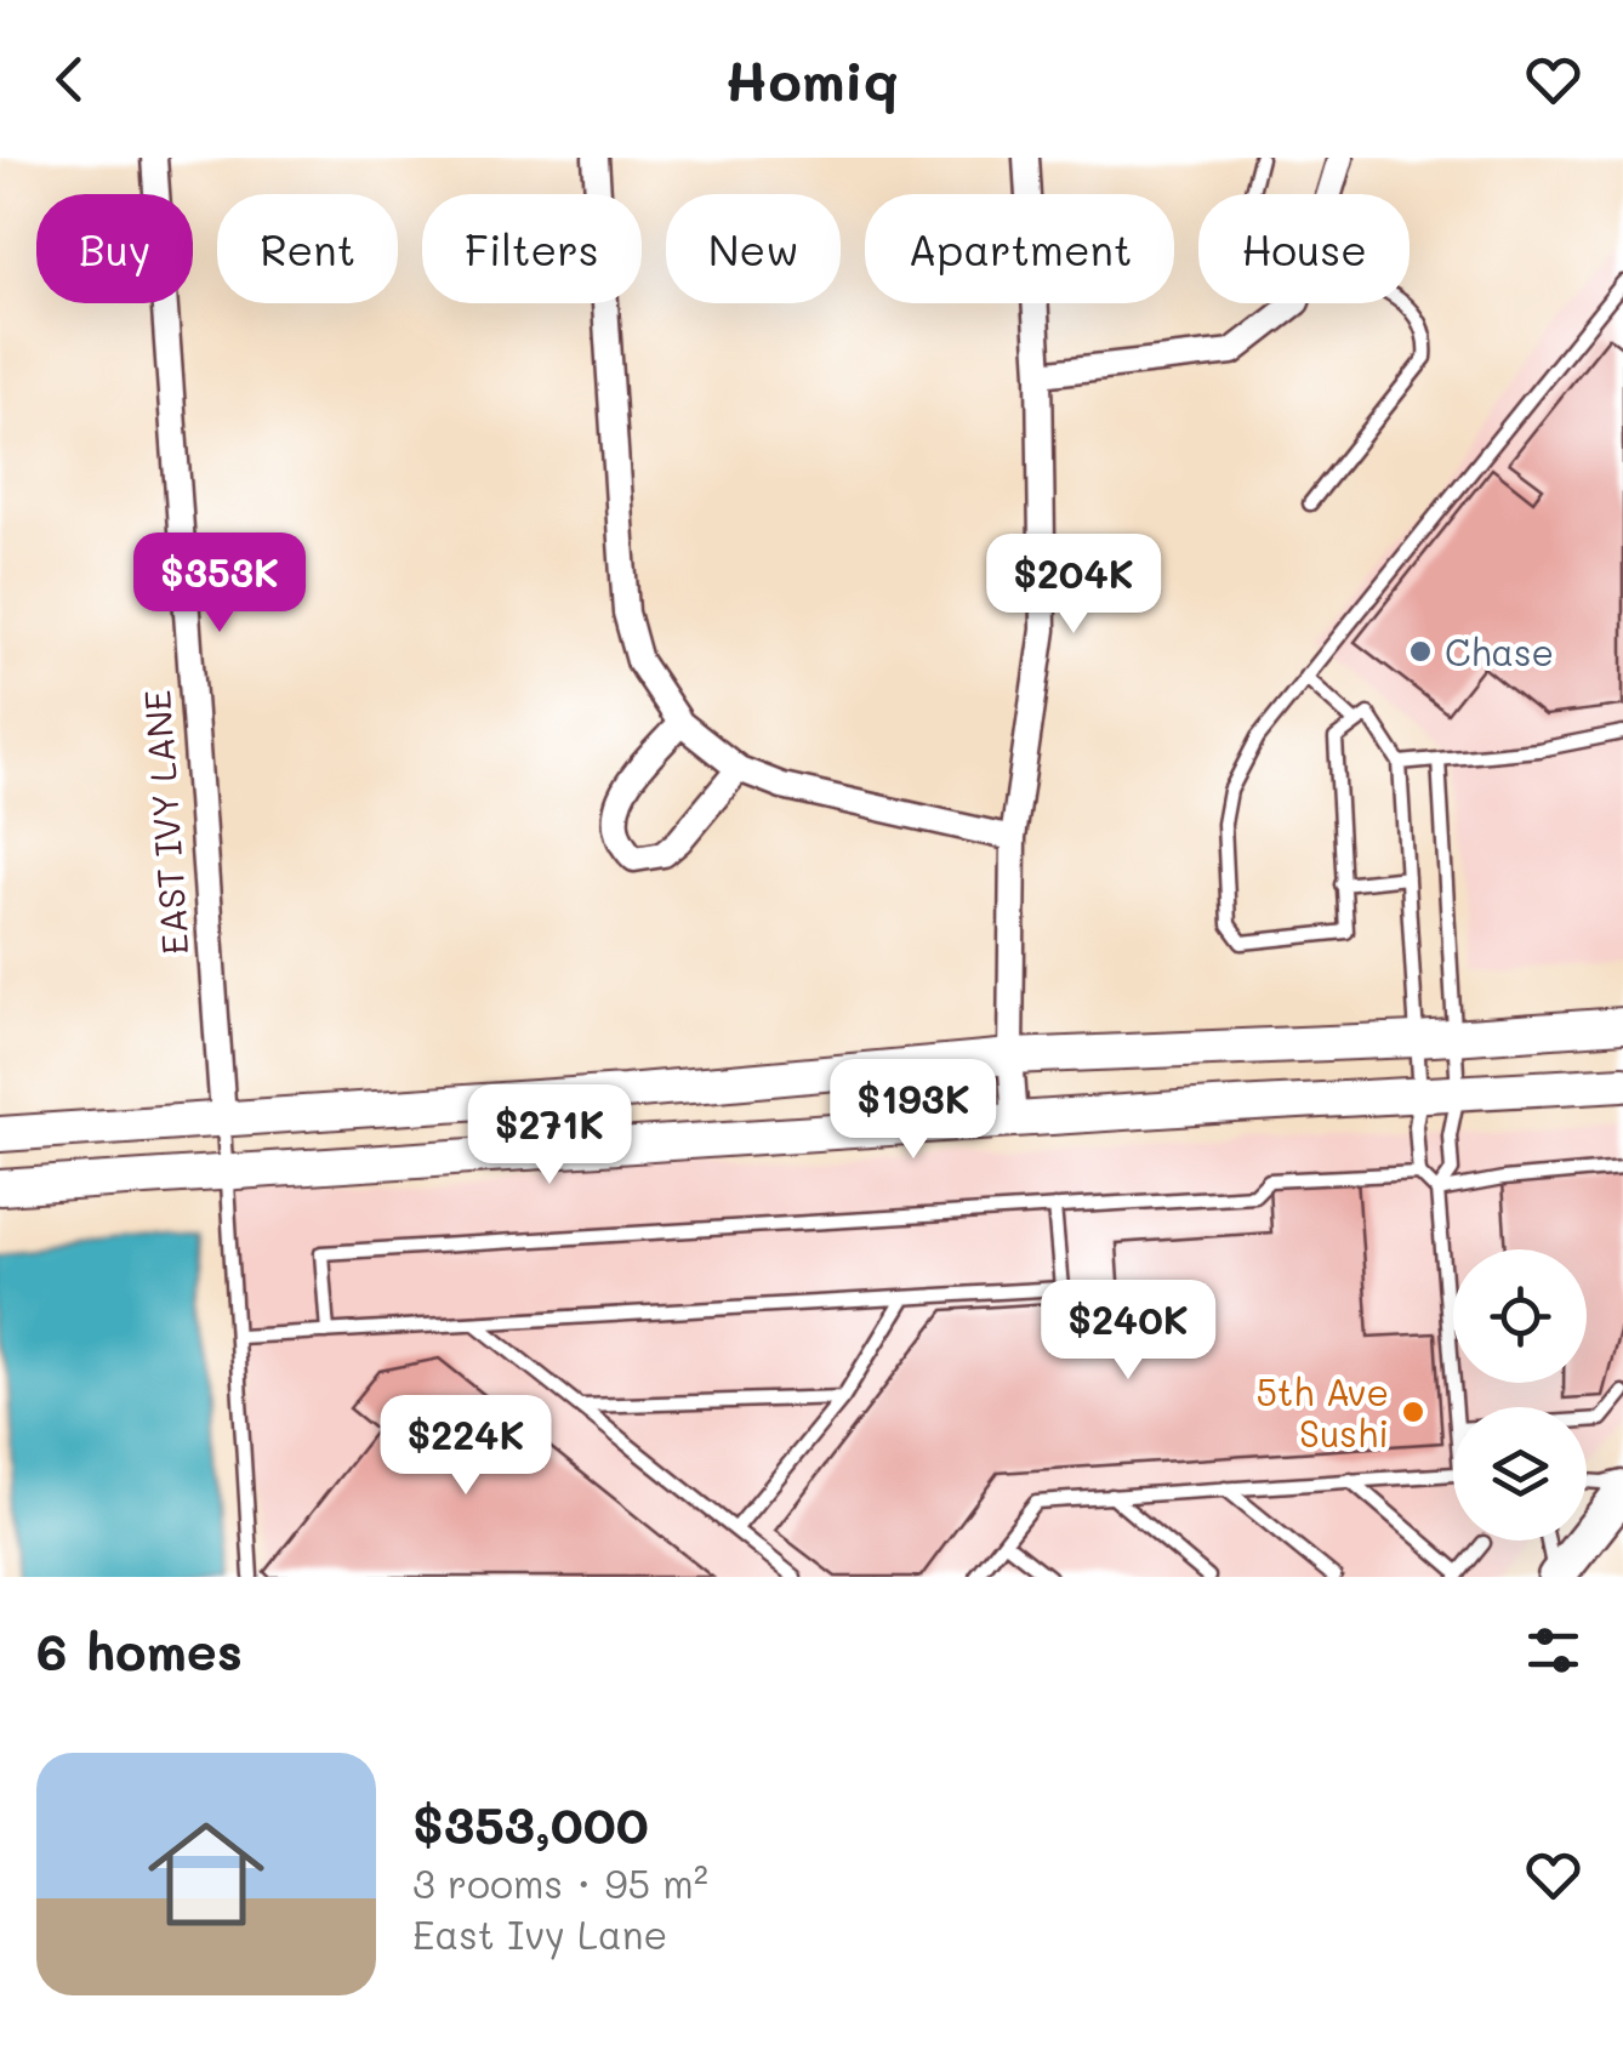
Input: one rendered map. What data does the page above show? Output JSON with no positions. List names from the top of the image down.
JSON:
{
  "streets": {
    "street": ["EAST IVY LANE"]
  },
  "places": ["Chase", "5th Ave Sushi"],
  "page": {
    "header": "Homiq",
    "chip": [
      "Buy",
      "Rent",
      "Filters",
      "New",
      "Apartment",
      "House"
    ],
    "price": [
      "$353K",
      "$204K",
      "$193K",
      "$271K",
      "$240K",
      "$224K"
    ],
    "heading": "6 homes",
    "list": [
      {
        "name": "$353,000",
        "note": "3 rooms · 95 m² · East Ivy Lane"
      }
    ]
  }
}
